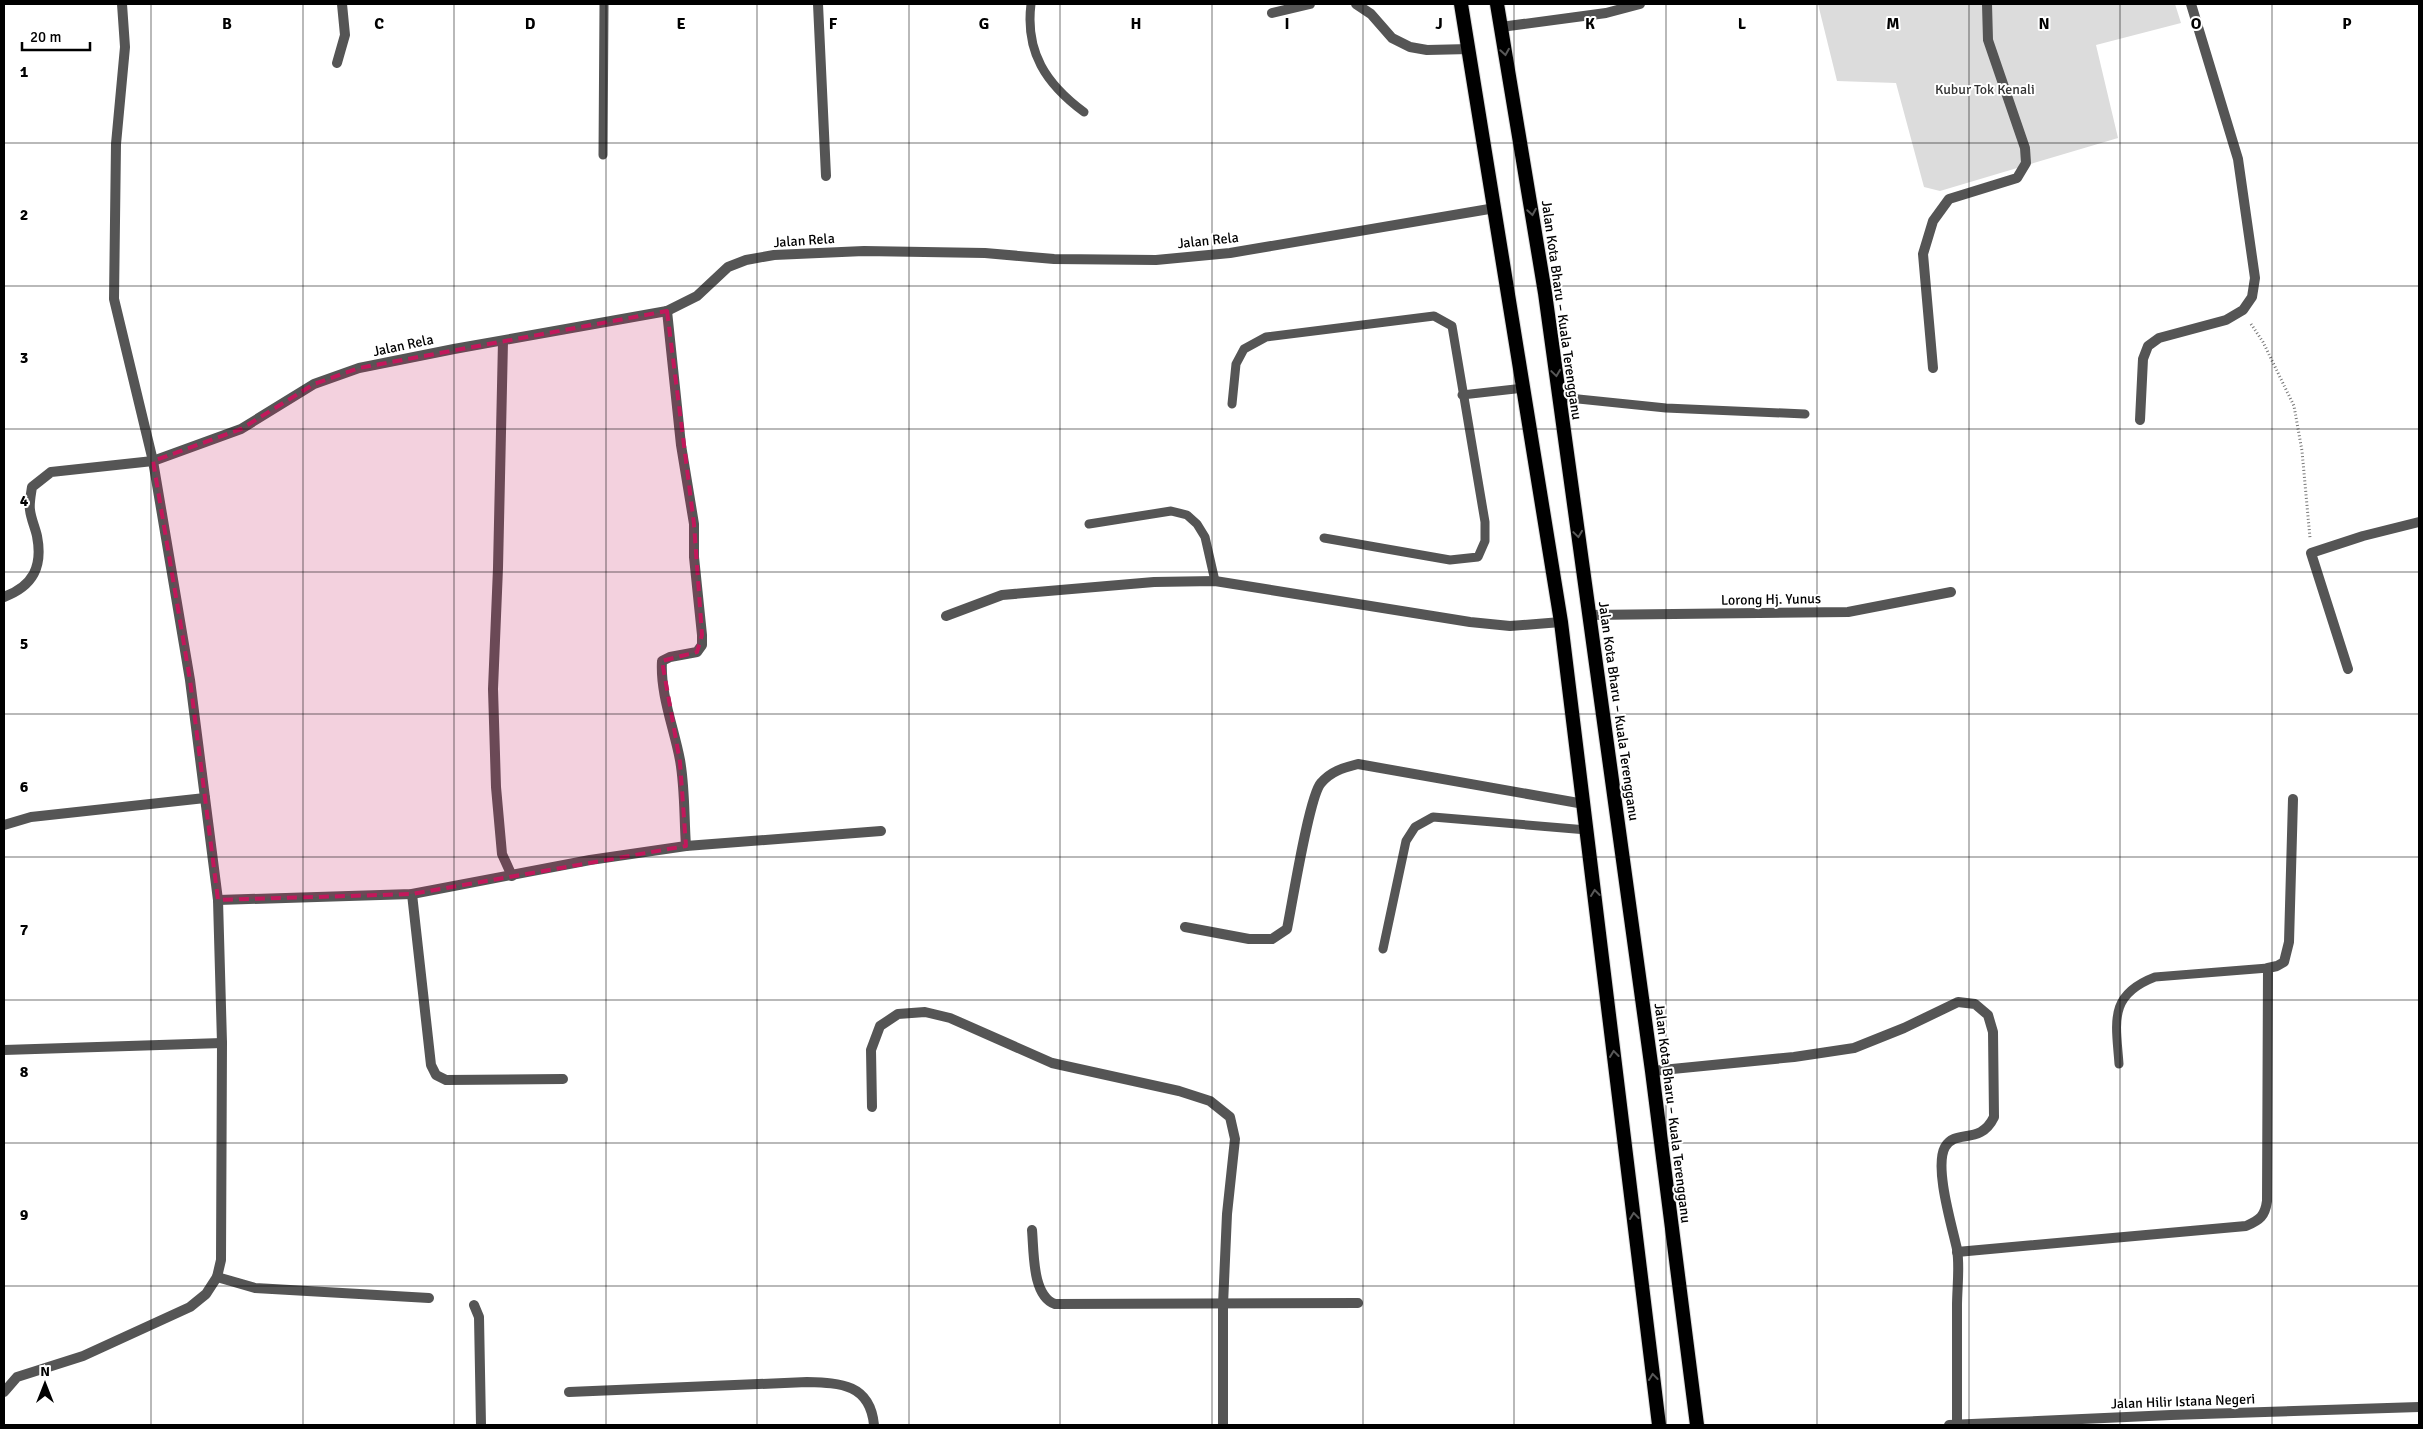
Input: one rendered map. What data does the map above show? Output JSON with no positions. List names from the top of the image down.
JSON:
{
  "streets": {
    "highway": ["Jalan Kota Bharu – Kuala Terengganu"],
    "street": ["Jalan Rela", "Lorong Hj. Yunus", "Jalan Hilir Istana Negeri"]
  },
  "crossings": [
    ["Jalan Kota Bharu – Kuala Terengganu", "Lorong Hj. Yunus"]
  ],
  "parks": ["Kubur Tok Kenali"],
  "scale_bar": "20 m",
  "north": "top",
  "grid": {
    "columns": [
      "B",
      "C",
      "D",
      "E",
      "F",
      "G",
      "H",
      "I",
      "J",
      "K",
      "L",
      "M",
      "N",
      "O",
      "P"
    ],
    "rows": [
      "1",
      "2",
      "3",
      "4",
      "5",
      "6",
      "7",
      "8",
      "9"
    ]
  }
}
